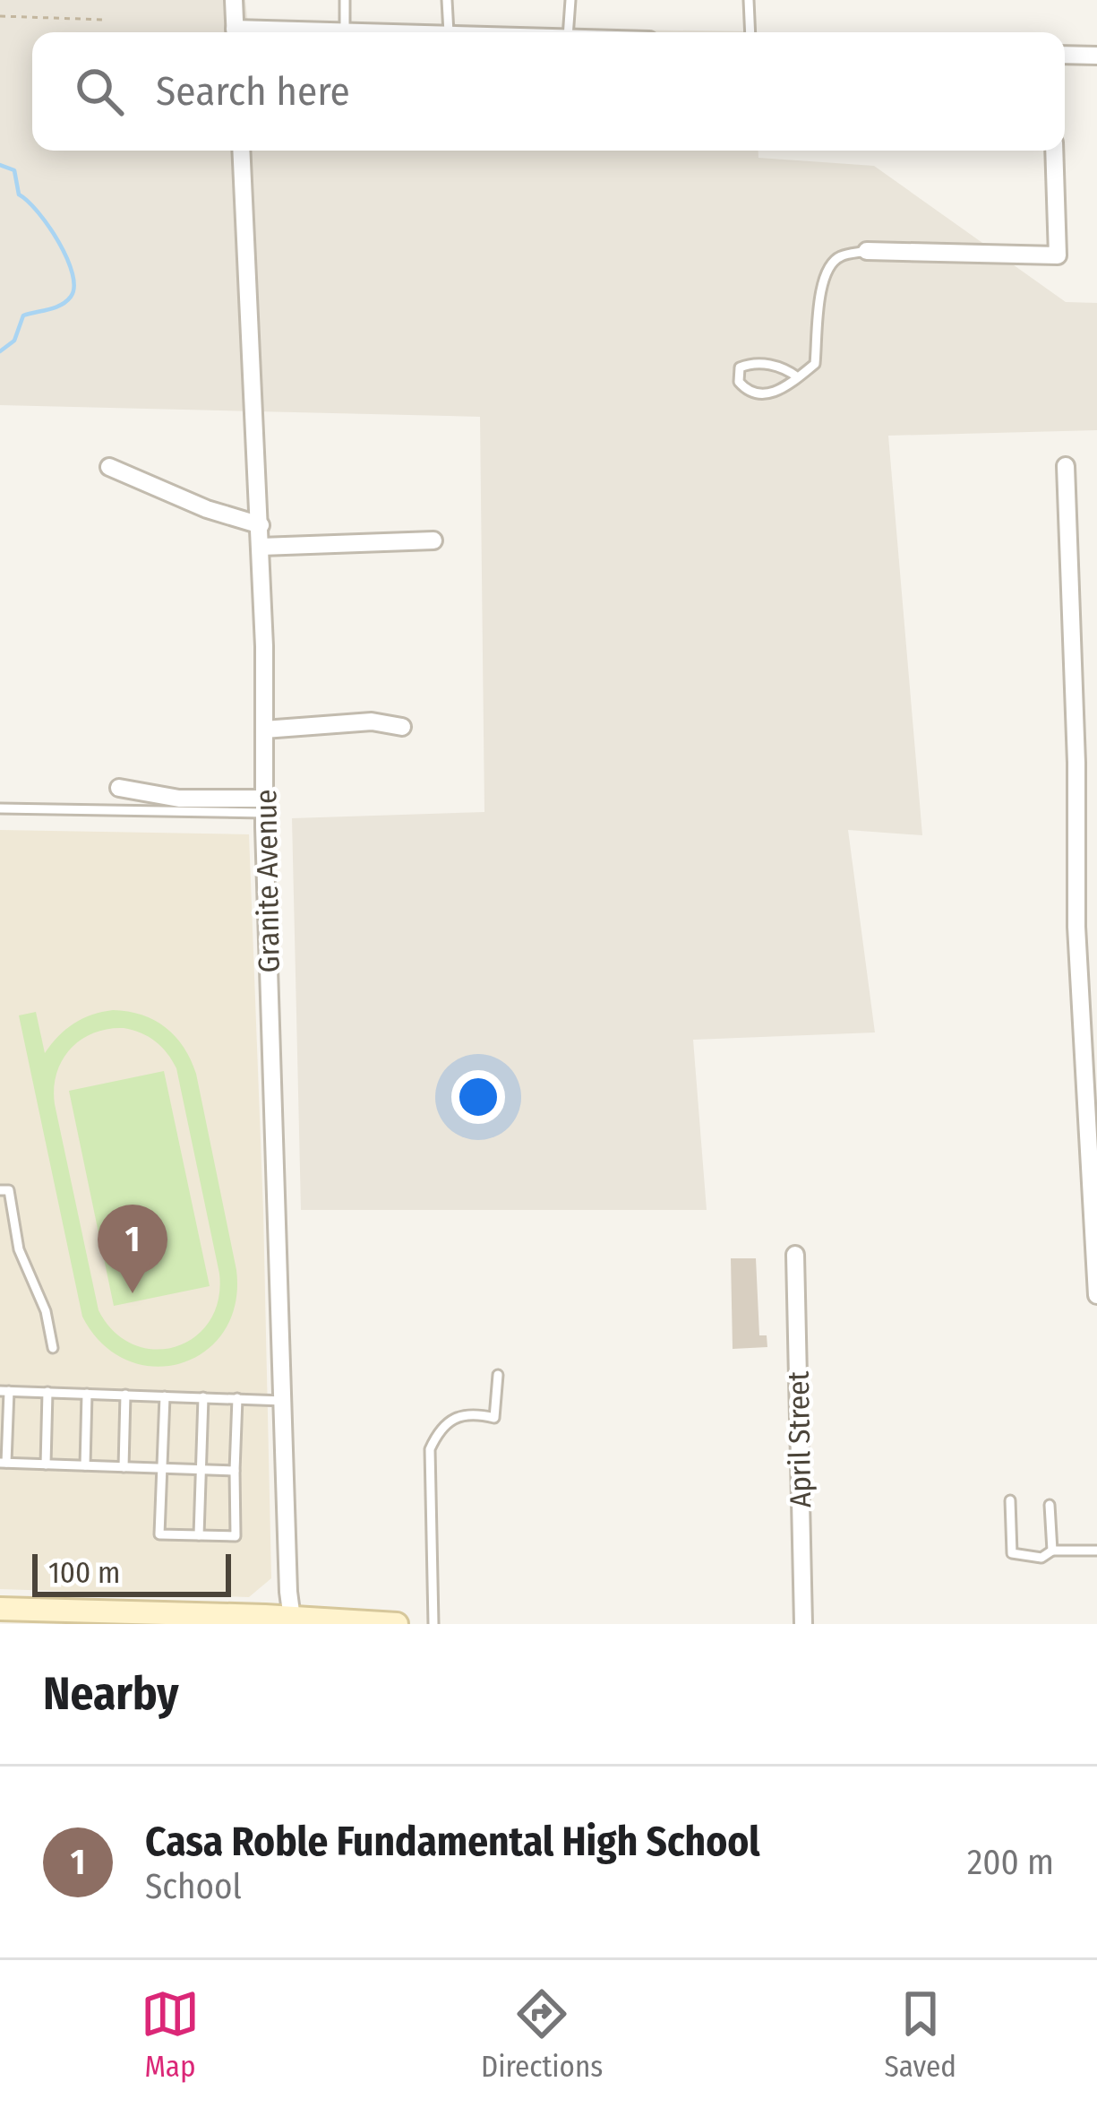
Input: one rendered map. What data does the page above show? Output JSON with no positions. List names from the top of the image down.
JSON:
{
  "streets": {
    "street": ["Granite Avenue", "April Street"]
  },
  "scale_bar": "100 m",
  "page": {
    "search": "Search here",
    "pins": "1",
    "scale": "100 m",
    "heading": "Nearby",
    "list": [
      {
        "mark": "1",
        "name": "Casa Roble Fundamental High School",
        "note": "School",
        "value": "200 m"
      }
    ],
    "nav": ["Map", "Directions", "Saved"]
  }
}
